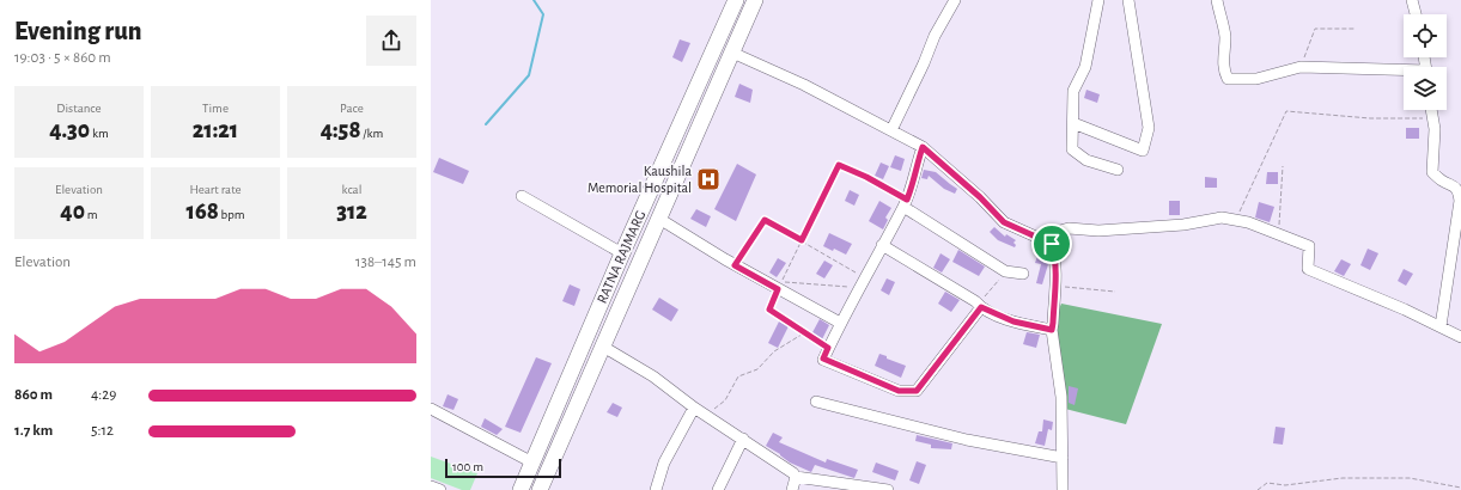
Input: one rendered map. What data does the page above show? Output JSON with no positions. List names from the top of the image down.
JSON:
{
  "streets": {
    "highway": ["RATNA RAJMARG"]
  },
  "places": {
    "hospital": ["Kaushila Memorial Hospital"]
  },
  "scale_bar": "100 m",
  "page": {
    "heading": ["Evening run", "19:03 · 5 × 860 m"],
    "stats": [
      ["Distance", "4.30 km"],
      ["Time", "21:21"],
      ["Pace", "4:58 /km"],
      ["Elevation", "40 m"],
      ["Heart rate", "168 bpm"],
      ["kcal", "312"]
    ],
    "chart": ["Elevation", "138–145 m"],
    "list": [
      {
        "name": "860 m",
        "note": "4:29"
      },
      {
        "name": "1.7 km",
        "note": "5:12"
      }
    ],
    "scale": "100 m"
  }
}
